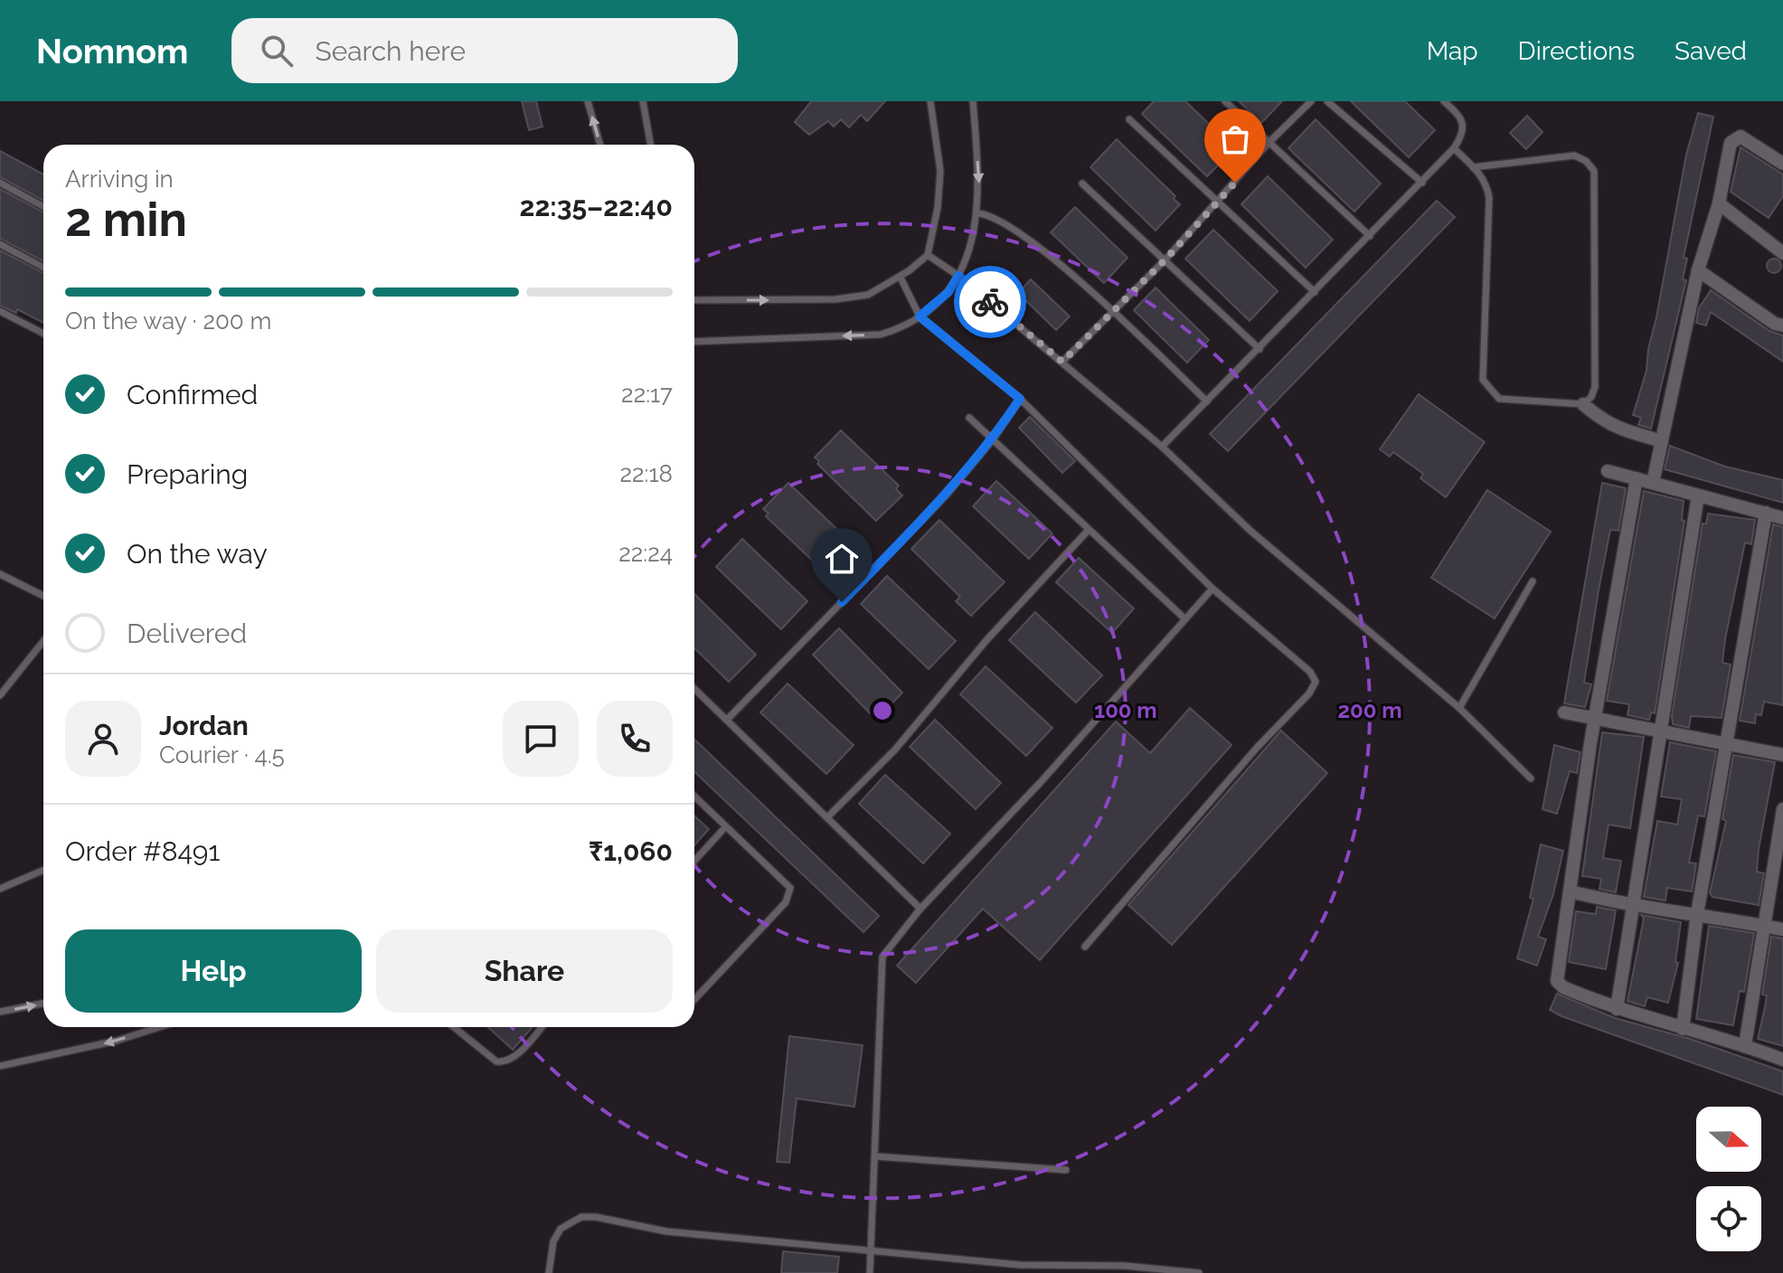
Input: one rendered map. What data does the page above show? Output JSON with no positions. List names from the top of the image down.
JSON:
{
  "north": "right",
  "page": {
    "header": "Nomnom",
    "search": "Search here",
    "nav": ["Map", "Directions", "Saved"],
    "heading": ["2 min", "Arriving in", "22:35–22:40"],
    "panel": [
      "Jordan",
      "Courier · 4.5",
      "Order #8491",
      "₹1,060"
    ],
    "bar": "On the way · 200 m",
    "list": [
      ["Confirmed", "22:17"],
      ["Preparing", "22:18"],
      ["On the way", "22:24"],
      "Delivered"
    ],
    "buttons": ["Help", "Share"]
  },
  "rings": ["100 m", "200 m"]
}
